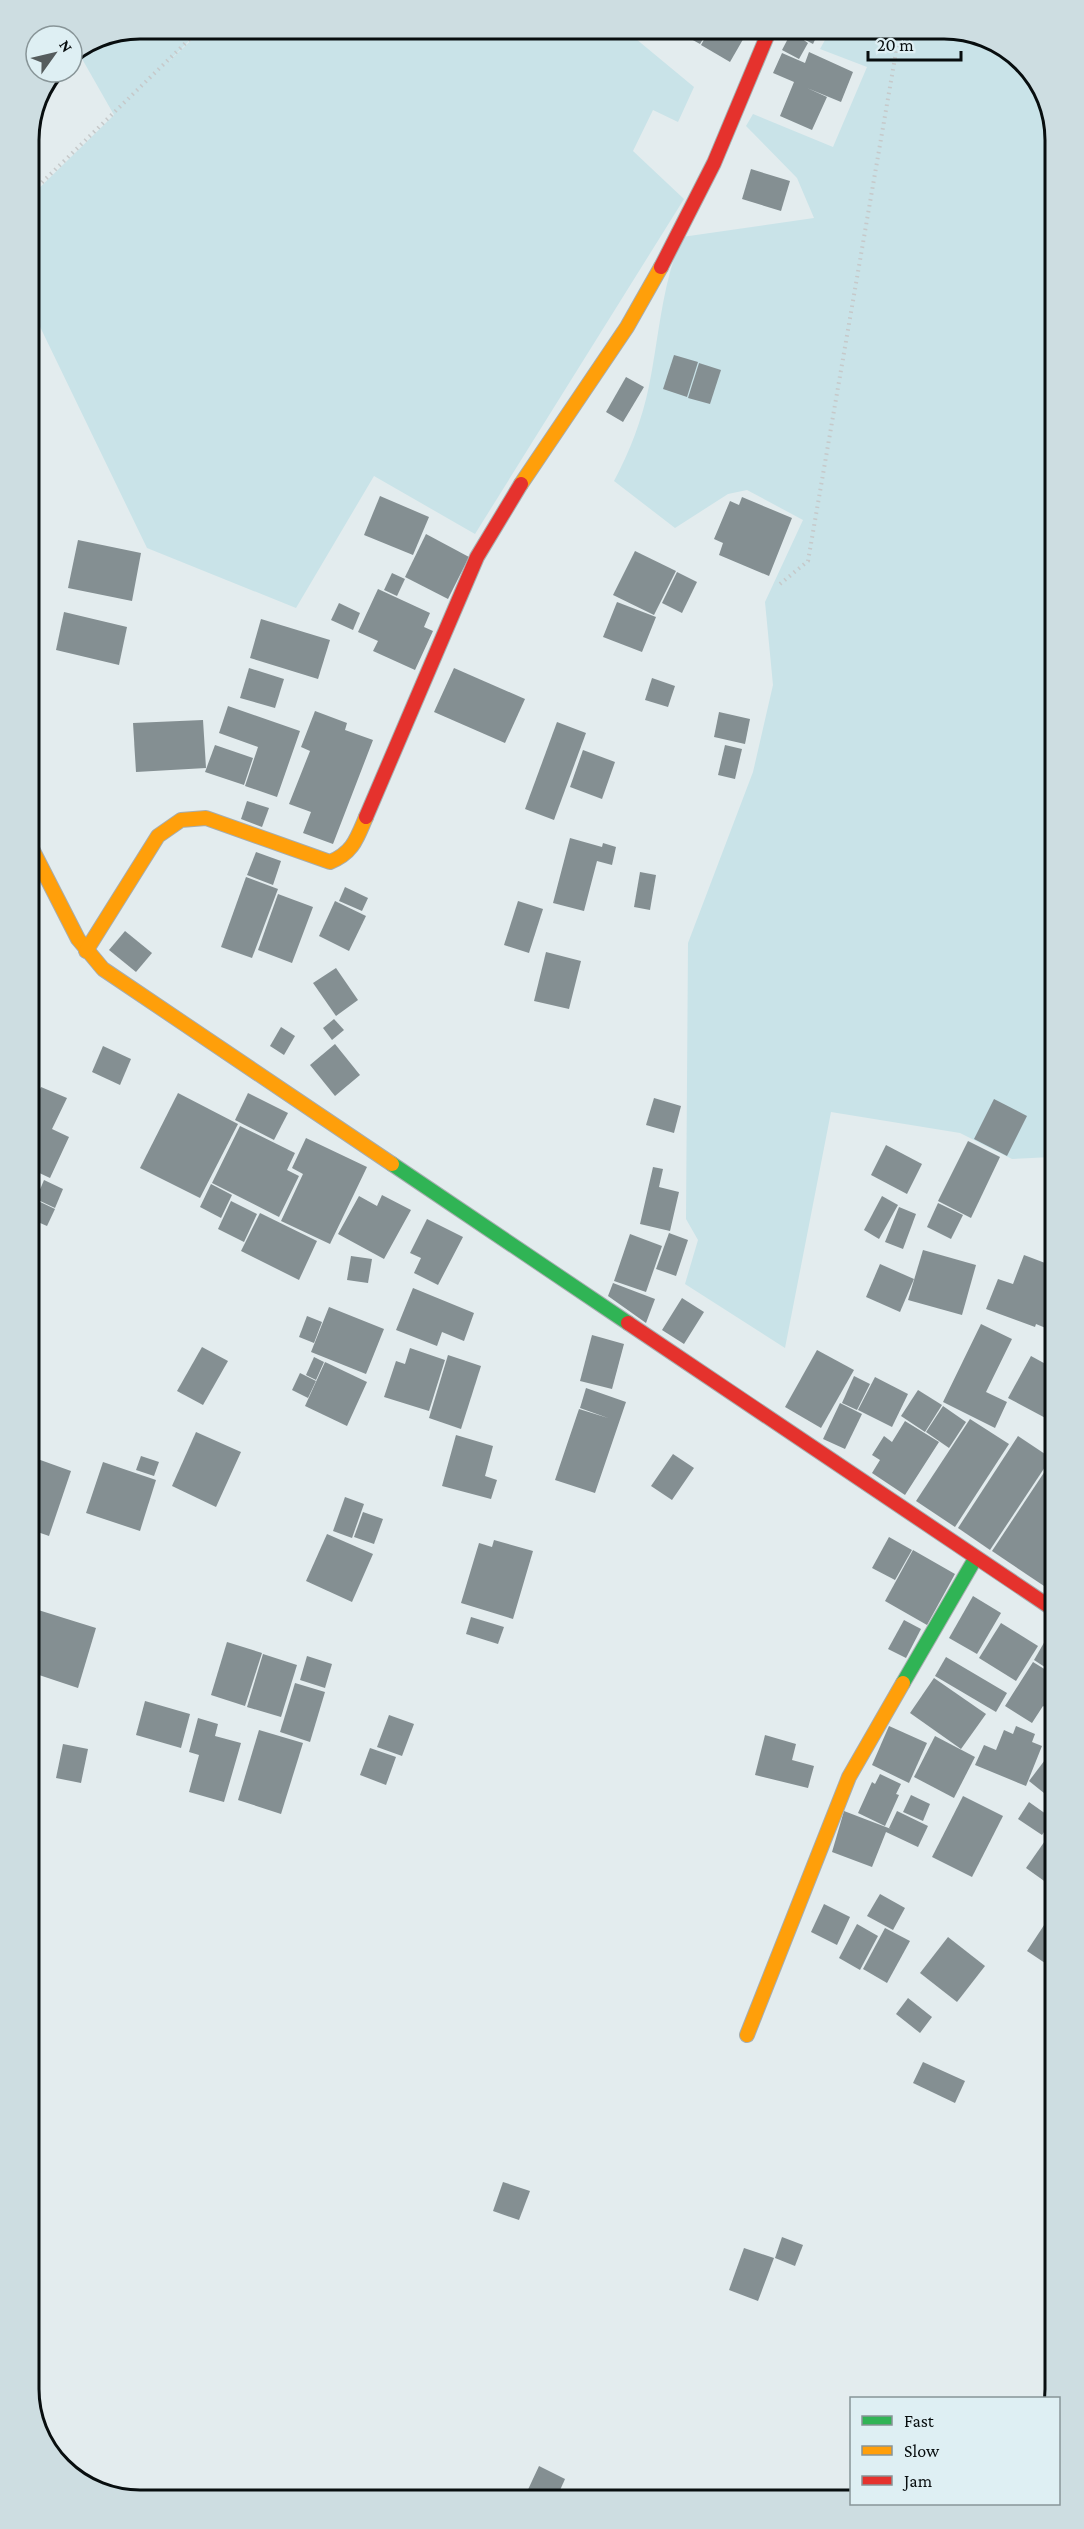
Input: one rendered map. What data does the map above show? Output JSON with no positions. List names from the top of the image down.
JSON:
{
  "legend": ["Fast", "Slow", "Jam"],
  "scale_bar": "20 m",
  "north": "top right"
}
